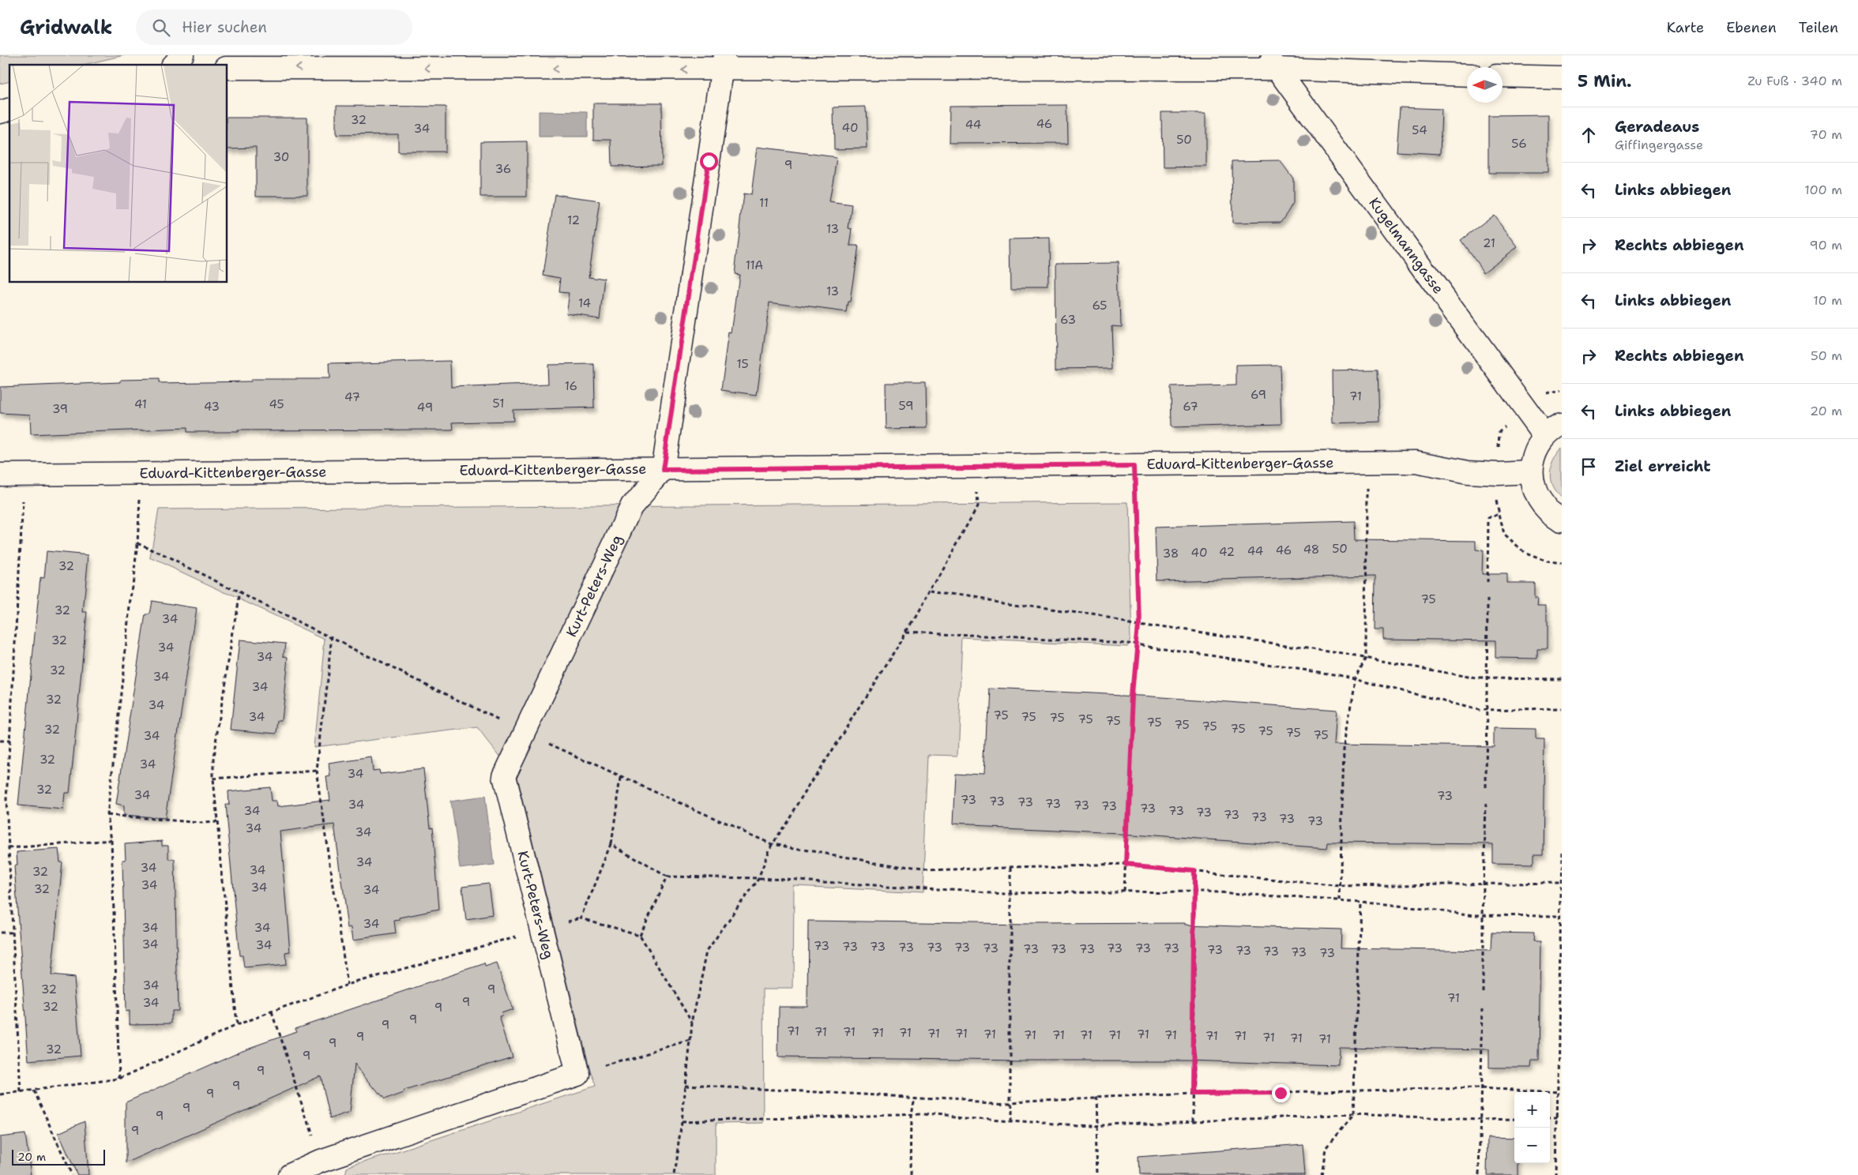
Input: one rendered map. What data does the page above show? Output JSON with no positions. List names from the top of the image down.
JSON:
{
  "streets": {
    "street": ["Kugelmanngasse", "Eduard-Kittenberger-Gasse", "Kurt-Peters-Weg"]
  },
  "crossings": [
    ["Eduard-Kittenberger-Gasse", "Kurt-Peters-Weg"]
  ],
  "house_numbers": [
    "32",
    "46",
    "44",
    "40",
    "34",
    "54",
    "50",
    "56",
    "30",
    "9",
    "36",
    "11",
    "12",
    "13",
    "21",
    "11A",
    "13",
    "14",
    "65",
    "63",
    "15",
    "16",
    "69",
    "71",
    "47",
    "51",
    "41",
    "45",
    "59",
    "43",
    "67",
    "49",
    "39",
    "50",
    "48",
    "46",
    "44",
    "42",
    "40",
    "38",
    "32",
    "75",
    "32",
    "34",
    "32",
    "34",
    "34",
    "32",
    "34",
    "34",
    "32",
    "34",
    "75",
    "34",
    "75",
    "75",
    "75",
    "75",
    "75",
    "75",
    "75",
    "75",
    "32",
    "75",
    "75",
    "75",
    "34",
    "32",
    "34",
    "34",
    "32",
    "34",
    "73",
    "73",
    "73",
    "73",
    "73",
    "34",
    "73",
    "73",
    "73",
    "34",
    "73",
    "73",
    "73",
    "73",
    "73",
    "73",
    "34",
    "34",
    "34",
    "34",
    "34",
    "32",
    "34",
    "34",
    "32",
    "34",
    "34",
    "34",
    "34",
    "34",
    "34",
    "73",
    "73",
    "73",
    "73",
    "73",
    "73",
    "73",
    "73",
    "73",
    "73",
    "73",
    "73",
    "73",
    "73",
    "73",
    "73",
    "73",
    "73",
    "34",
    "32",
    "9",
    "71",
    "9",
    "34",
    "32",
    "9",
    "9",
    "9",
    "71",
    "71",
    "71",
    "71",
    "71",
    "71",
    "71",
    "71",
    "71",
    "71",
    "71",
    "71",
    "71",
    "71",
    "71",
    "71",
    "9",
    "71",
    "71",
    "71",
    "9",
    "32",
    "9",
    "9",
    "9",
    "9",
    "9",
    "9",
    "9"
  ],
  "scale_bar": "20 m",
  "north": "left",
  "page": {
    "header": "Gridwalk",
    "search": "Hier suchen",
    "nav": ["Karte", "Ebenen", "Teilen"],
    "heading": ["5 Min.", "Zu Fuß · 340 m"],
    "list": [
      ["Geradeaus", "Giffingergasse", "70 m"],
      ["Links abbiegen", "100 m"],
      ["Rechts abbiegen", "90 m"],
      ["Links abbiegen", "10 m"],
      ["Rechts abbiegen", "50 m"],
      ["Links abbiegen", "20 m"],
      "Ziel erreicht"
    ],
    "map_buttons": ["+", "−"],
    "scale": "20 m"
  }
}
